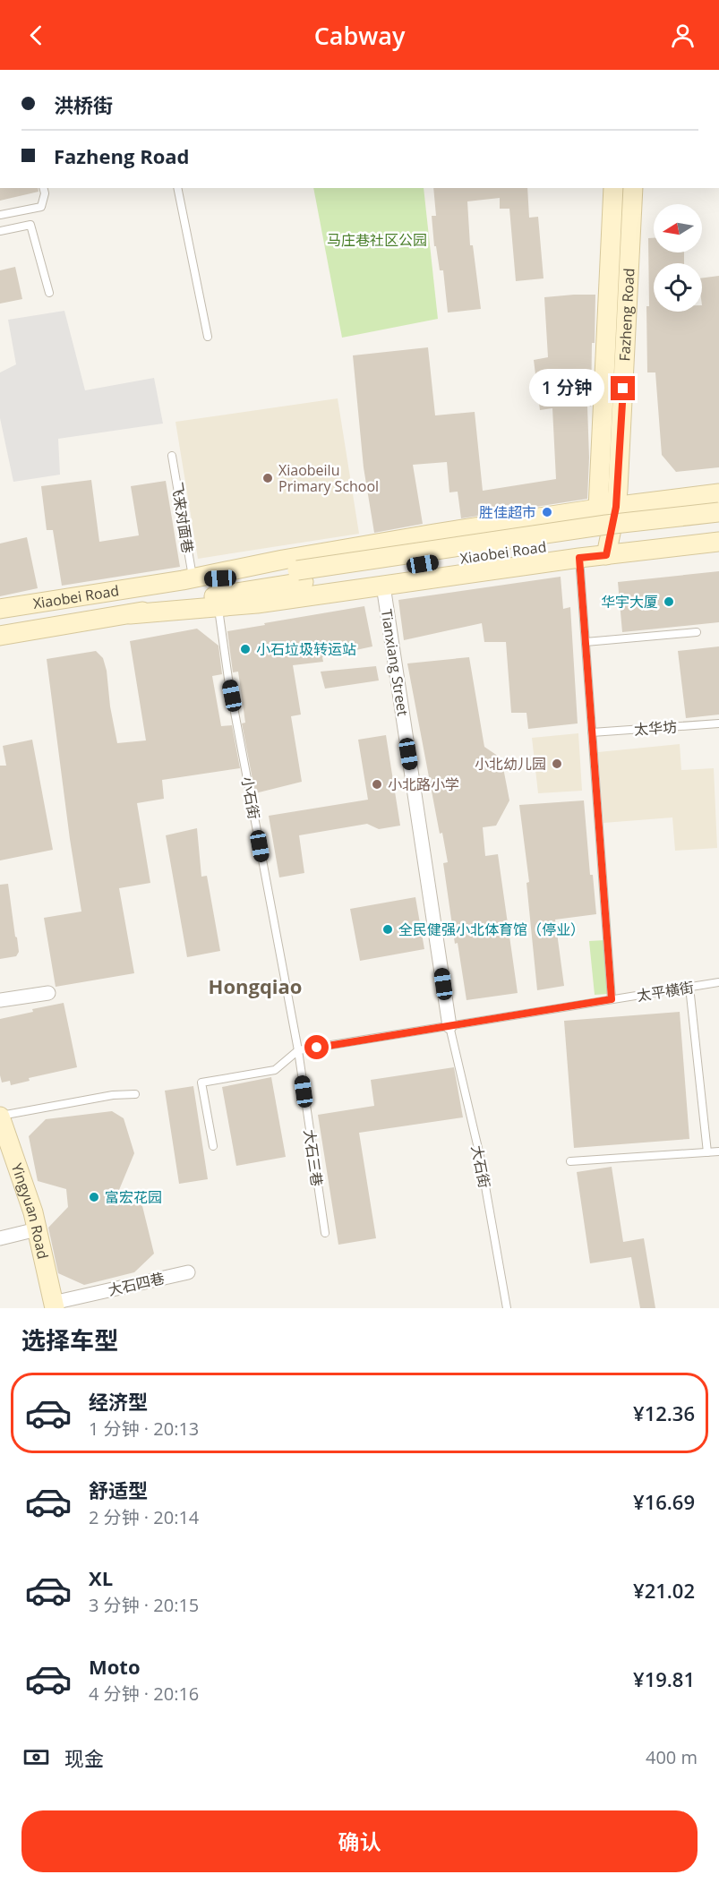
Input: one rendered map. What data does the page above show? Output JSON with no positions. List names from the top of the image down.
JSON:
{
  "streets": {
    "street": [
      "Fazheng Road",
      "Xiaobei Road",
      "Tianxiang Street",
      "Yingyuan Road",
      "大石四巷"
    ],
    "lane": [
      "飞来对面巷",
      "太华坊",
      "小石街",
      "太平横街",
      "大石三巷",
      "大石街"
    ]
  },
  "crossings": [
    ["Fazheng Road", "Xiaobei Road"],
    ["飞来对面巷", "Xiaobei Road"],
    ["Xiaobei Road", "Tianxiang Street"],
    ["Xiaobei Road", "小石街"],
    ["Tianxiang Street", "太平横街"],
    ["Tianxiang Street", "大石街"],
    ["小石街", "太平横街"],
    ["小石街", "大石三巷"],
    ["太平横街", "大石三巷"],
    ["太平横街", "大石街"],
    ["Yingyuan Road", "大石四巷"]
  ],
  "districts": ["Hongqiao"],
  "parks": ["马庄巷社区公园"],
  "places": [
    "Xiaobeilu Primary School",
    "胜佳超市",
    "华宇大厦",
    "小石垃圾转运站",
    "小北幼儿园",
    "小北路小学",
    "全民健强小北体育馆（停业）",
    "富宏花园"
  ],
  "north": "left",
  "page": {
    "header": "Cabway",
    "banner": ["洪桥街", "Fazheng Road"],
    "bubble": "1 分钟",
    "heading": "选择车型",
    "list": [
      {
        "name": "经济型",
        "note": "1 分钟 · 20:13",
        "value": "¥12.36"
      },
      {
        "name": "舒适型",
        "note": "2 分钟 · 20:14",
        "value": "¥16.69"
      },
      {
        "name": "XL",
        "note": "3 分钟 · 20:15",
        "value": "¥21.02"
      },
      {
        "name": "Moto",
        "note": "4 分钟 · 20:16",
        "value": "¥19.81"
      }
    ],
    "pay": ["现金", "400 m"],
    "buttons": "确认"
  }
}
